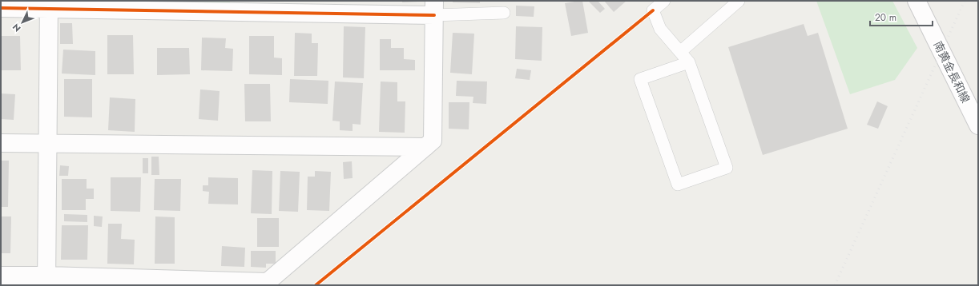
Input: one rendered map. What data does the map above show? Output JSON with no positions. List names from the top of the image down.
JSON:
{
  "streets": {
    "street": ["南黄金長和線"]
  },
  "scale_bar": "20 m",
  "north": "bottom left"
}
